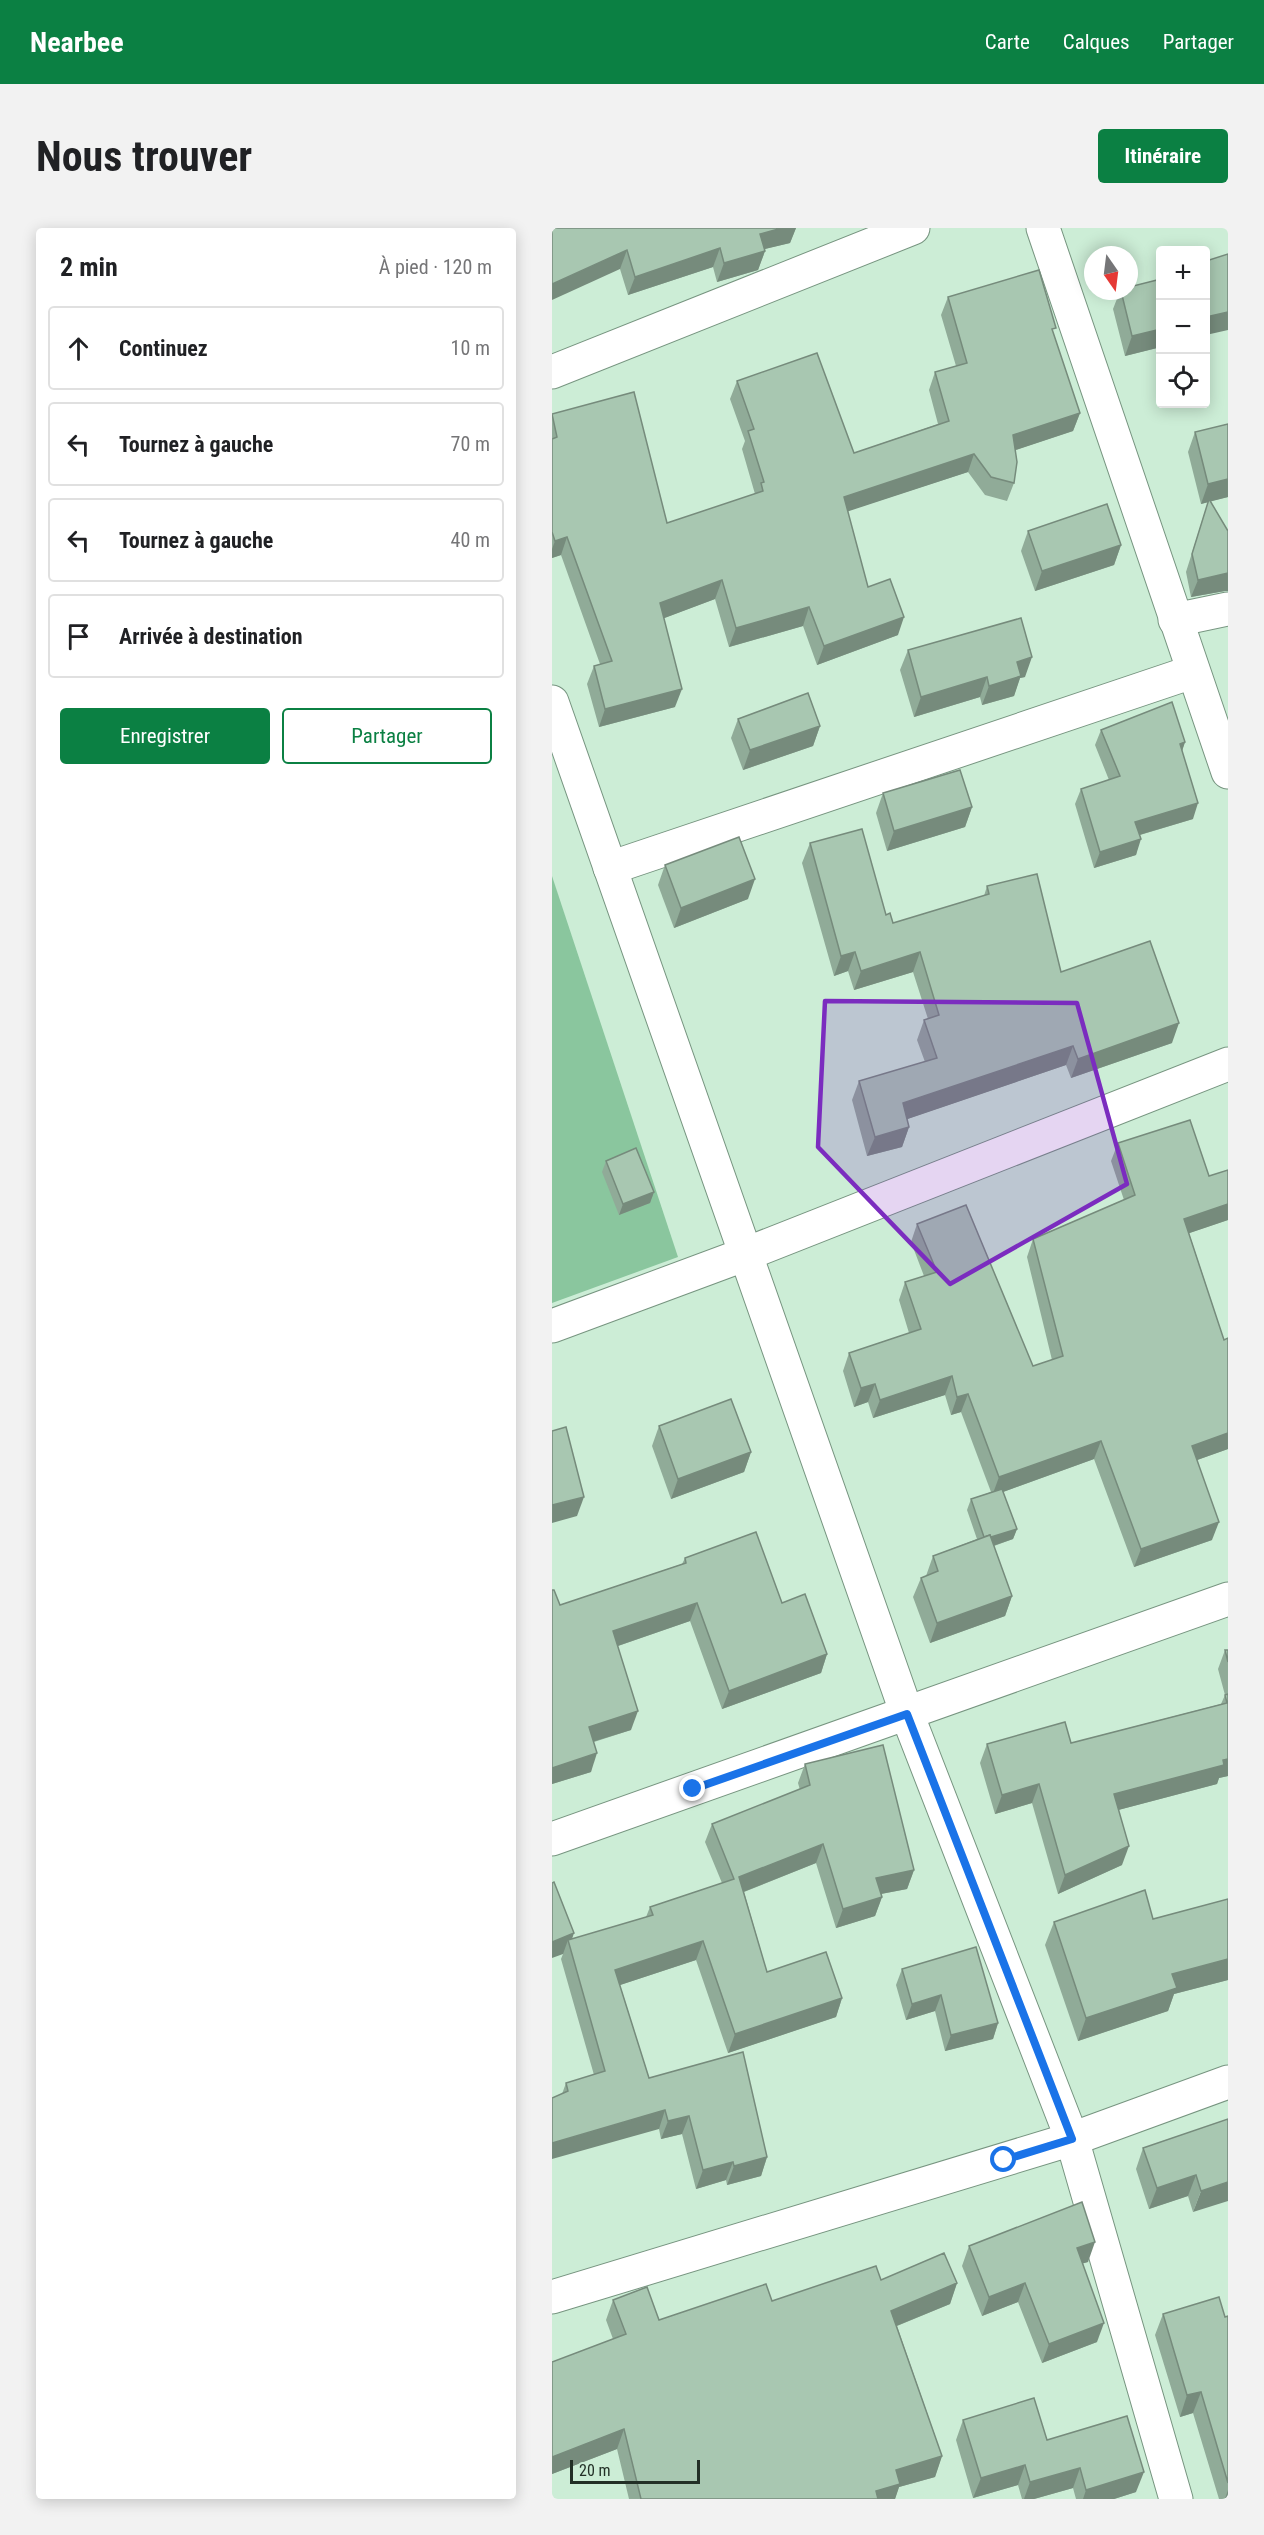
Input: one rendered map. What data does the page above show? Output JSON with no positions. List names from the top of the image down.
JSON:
{
  "scale_bar": "20 m",
  "north": "bottom",
  "page": {
    "header": "Nearbee",
    "nav": ["Carte", "Calques", "Partager"],
    "buttons": [
      "Itinéraire",
      ["Enregistrer", "Partager"]
    ],
    "title": "Nous trouver",
    "heading": ["2 min", "À pied · 120 m"],
    "map_buttons": ["+", "−"],
    "list": [
      ["Continuez", "10 m"],
      ["Tournez à gauche", "70 m"],
      ["Tournez à gauche", "40 m"],
      "Arrivée à destination"
    ],
    "scale": "20 m"
  }
}
